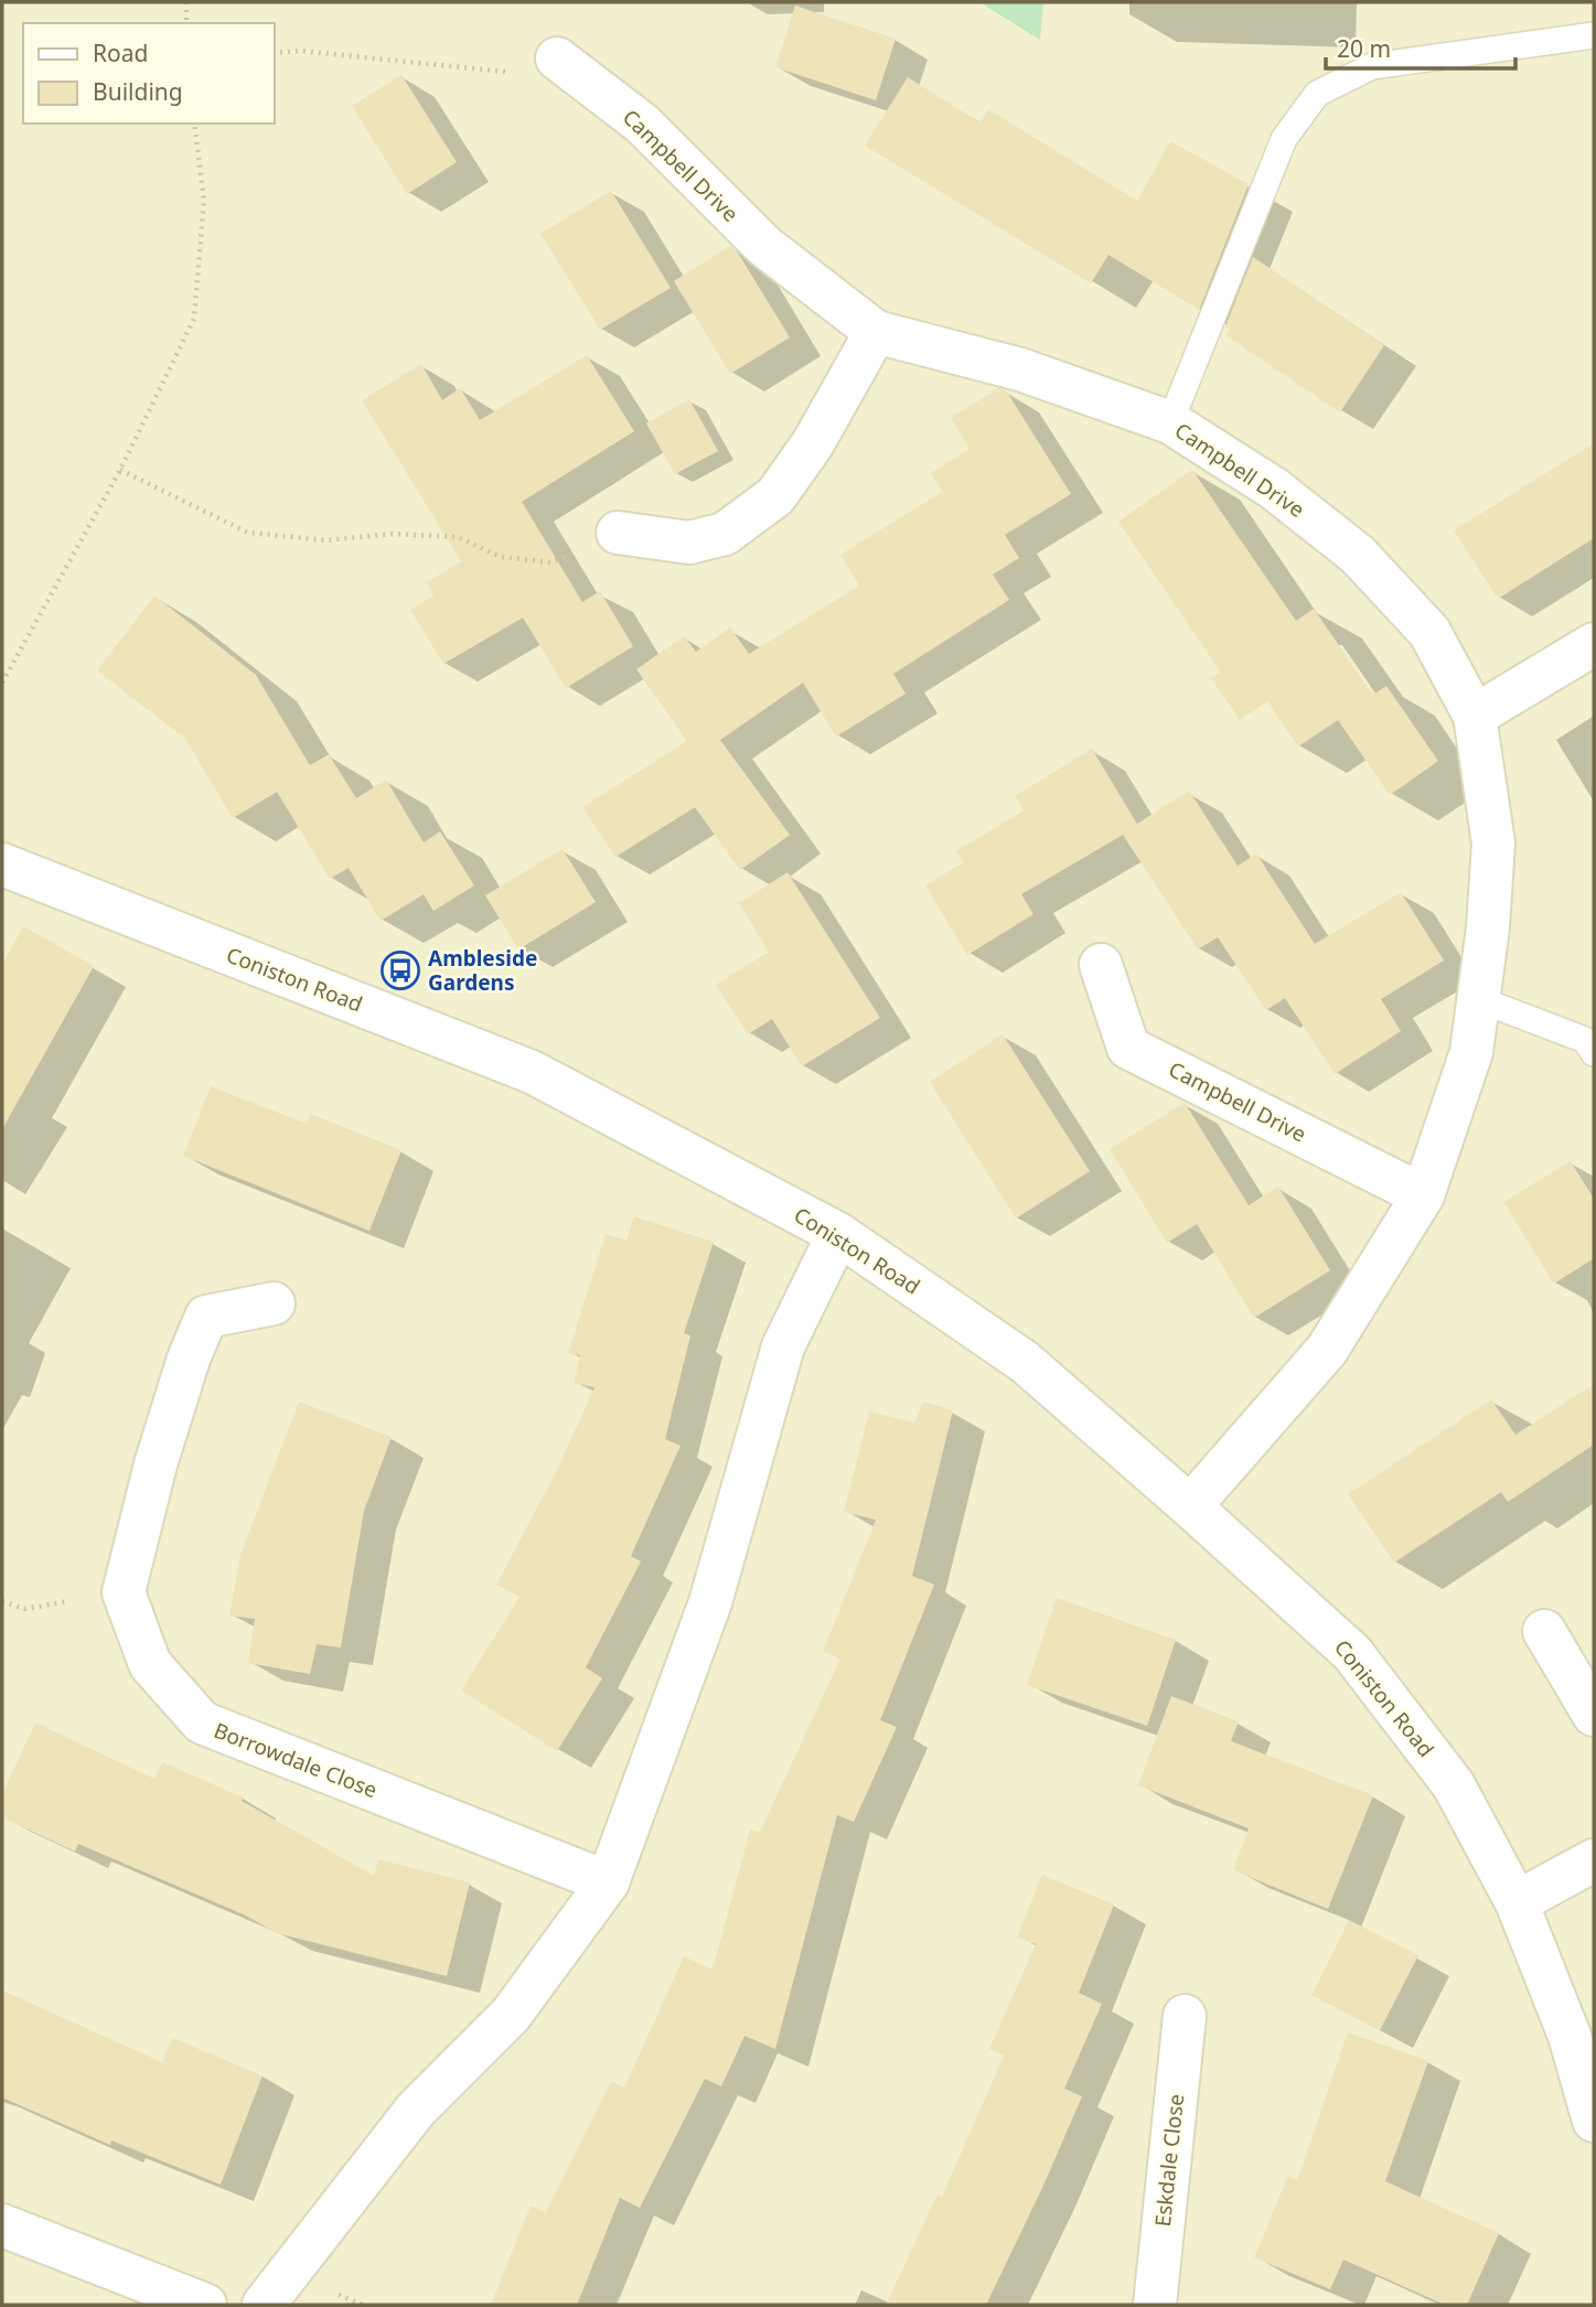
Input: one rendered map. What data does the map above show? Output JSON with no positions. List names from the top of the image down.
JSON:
{
  "streets": {
    "street": [
      "Campbell Drive",
      "Coniston Road",
      "Borrowdale Close",
      "Eskdale Close"
    ]
  },
  "crossings": [
    ["Campbell Drive", "Coniston Road"]
  ],
  "places": {
    "bus stop": ["Ambleside Gardens"]
  },
  "legend": ["Road", "Building"],
  "scale_bar": "20 m"
}
